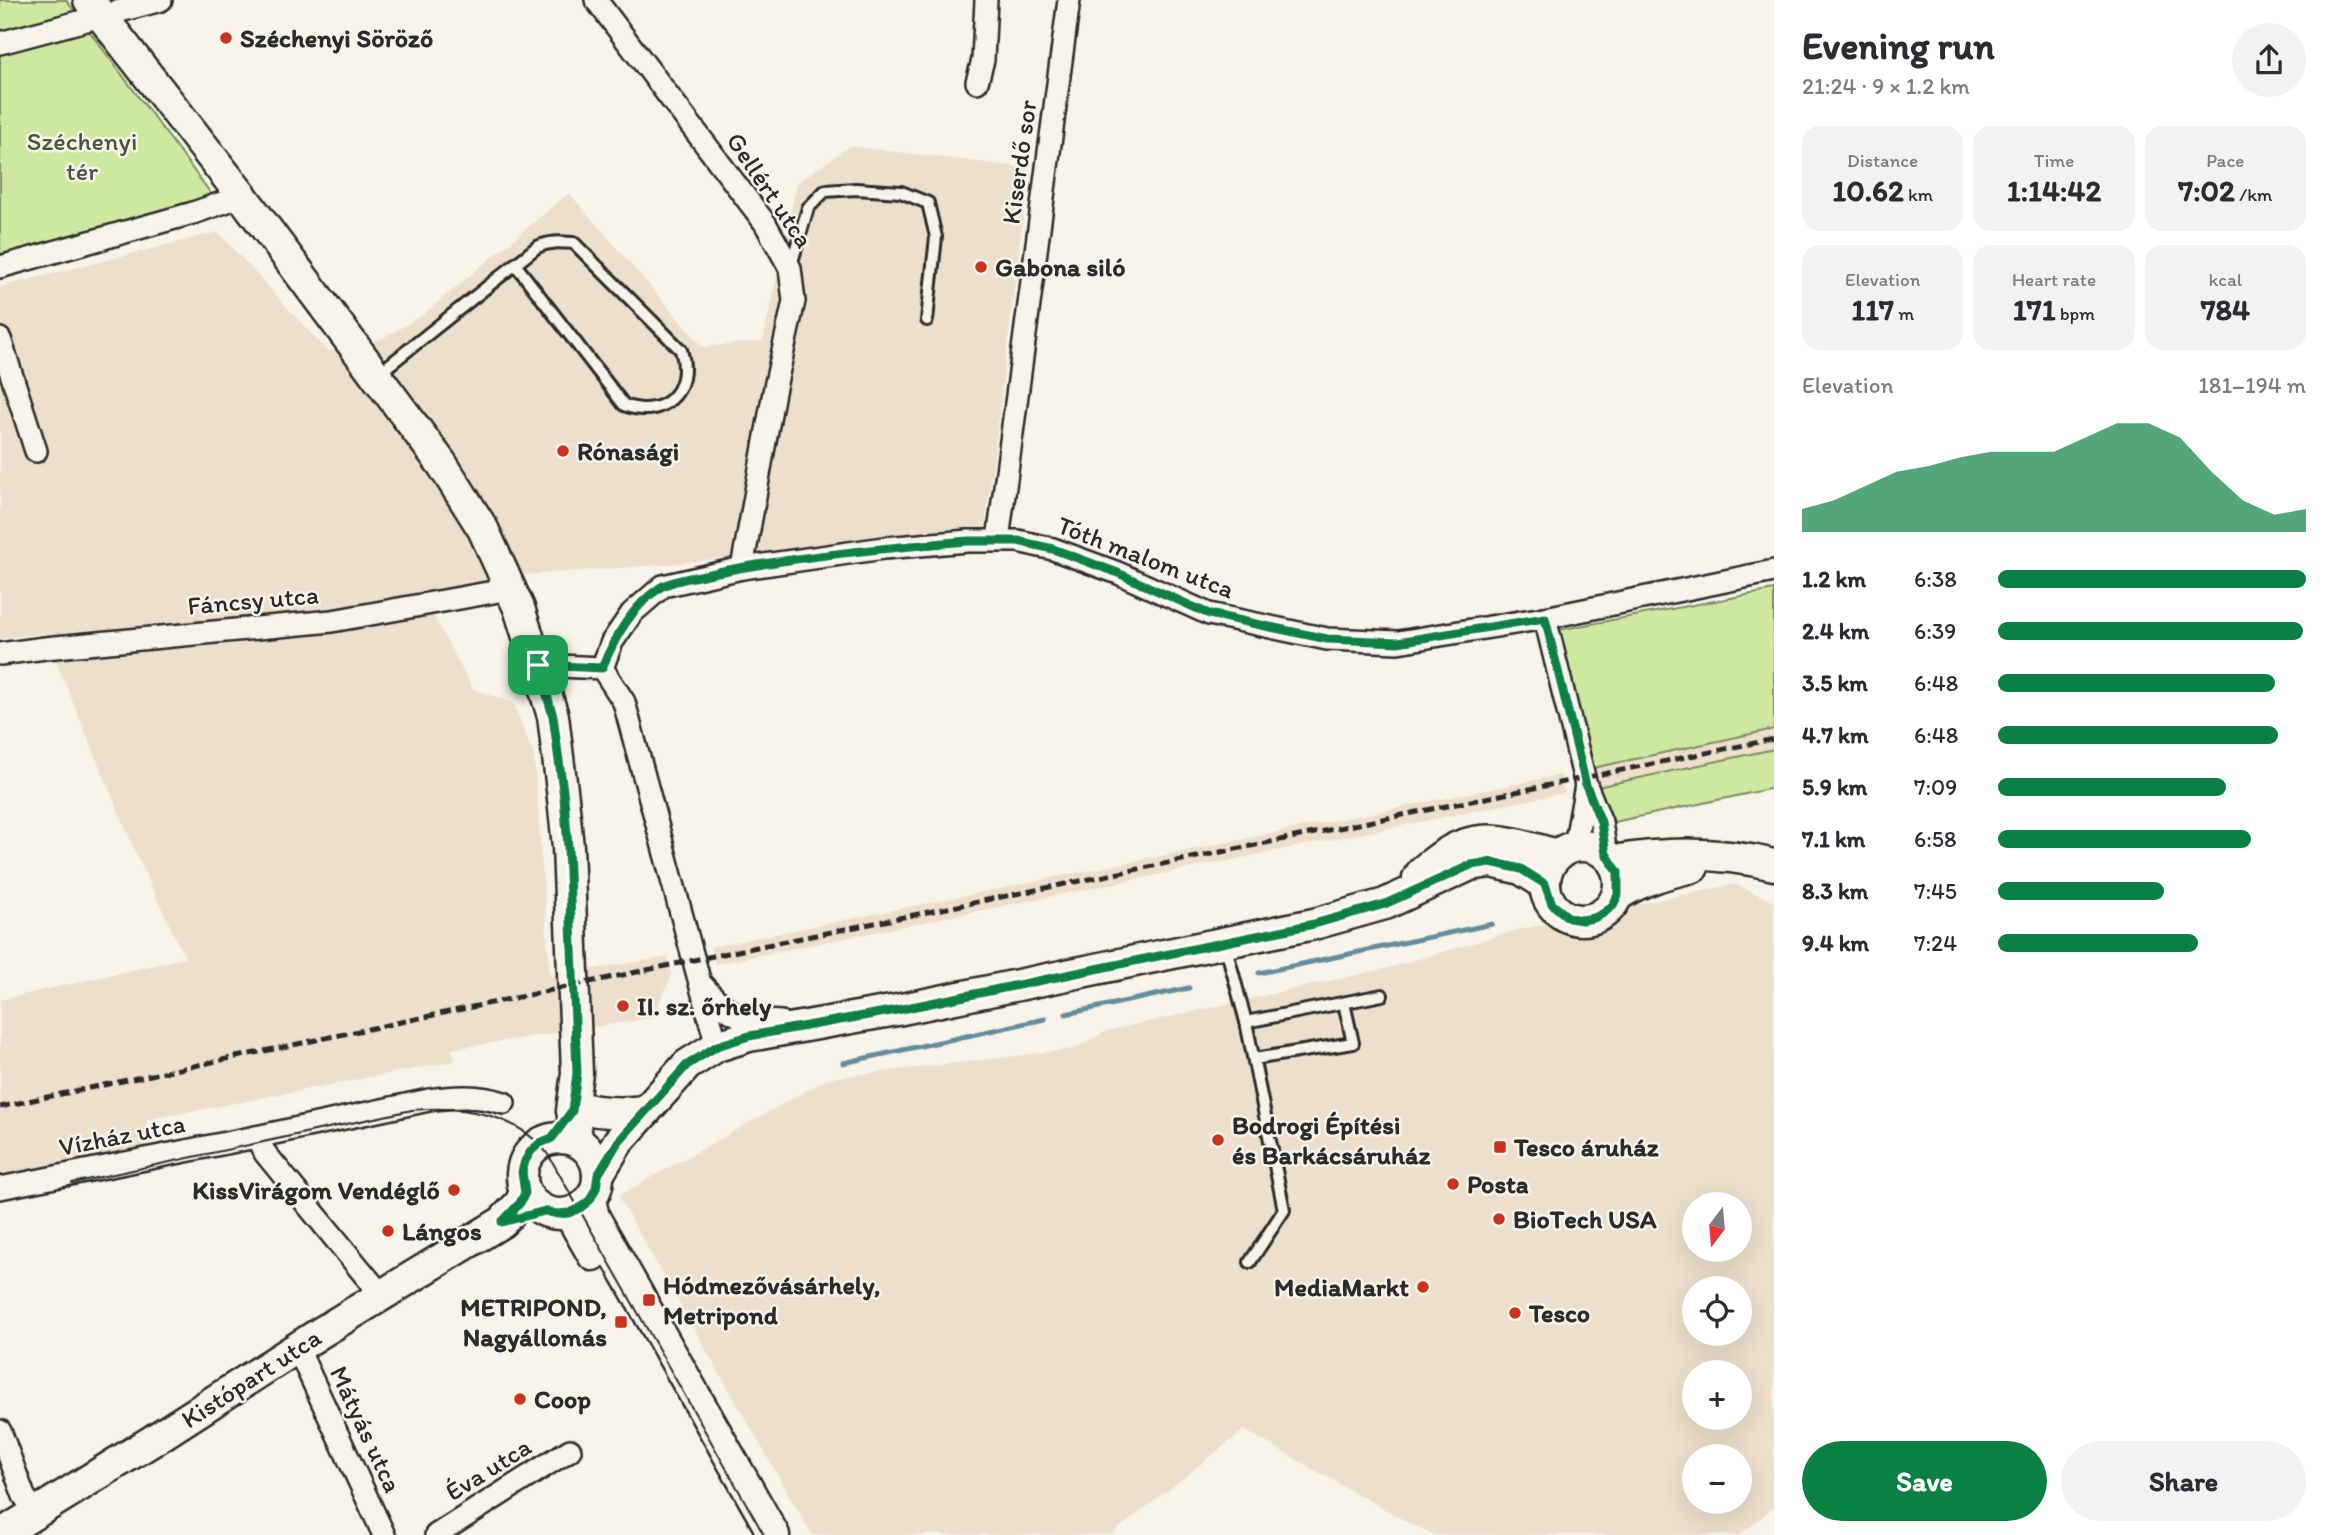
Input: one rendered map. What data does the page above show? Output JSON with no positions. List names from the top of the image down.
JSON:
{
  "streets": {
    "street": [
      "Kiserdő sor",
      "Gellért utca",
      "Tóth malom utca",
      "Fáncsy utca",
      "Vízház utca",
      "Kistópart utca",
      "Mátyás utca",
      "Éva utca"
    ]
  },
  "crossings": [
    ["Kiserdő sor", "Tóth malom utca"],
    ["Gellért utca", "Tóth malom utca"],
    ["Kistópart utca", "Mátyás utca"]
  ],
  "parks": ["Széchenyi tér"],
  "places": {
    "other": [
      "Széchenyi Söröző",
      "Gabona siló",
      "Rónasági",
      "II. sz. őrhely",
      "Bodrogi Építési és Barkácsáruház",
      "Posta",
      "KissVirágom Vendéglő",
      "BioTech USA",
      "Lángos",
      "MediaMarkt",
      "Tesco",
      "Coop"
    ],
    "transit": ["Tesco áruház", "Hódmezővásárhely, Metripond", "METRIPOND, Nagyállomás"]
  },
  "north": "bottom",
  "page": {
    "heading": ["Evening run", "21:24 · 9 × 1.2 km"],
    "stats": [
      ["Distance", "10.62 km"],
      ["Time", "1:14:42"],
      ["Pace", "7:02 /km"],
      ["Elevation", "117 m"],
      ["Heart rate", "171 bpm"],
      ["kcal", "784"]
    ],
    "chart": ["Elevation", "181–194 m"],
    "list": [
      {
        "name": "1.2 km",
        "note": "6:38"
      },
      {
        "name": "2.4 km",
        "note": "6:39"
      },
      {
        "name": "3.5 km",
        "note": "6:48"
      },
      {
        "name": "4.7 km",
        "note": "6:48"
      },
      {
        "name": "5.9 km",
        "note": "7:09"
      },
      {
        "name": "7.1 km",
        "note": "6:58"
      },
      {
        "name": "8.3 km",
        "note": "7:45"
      },
      {
        "name": "9.4 km",
        "note": "7:24"
      }
    ],
    "map_buttons": ["+", "−"],
    "buttons": ["Save", "Share"]
  }
}
